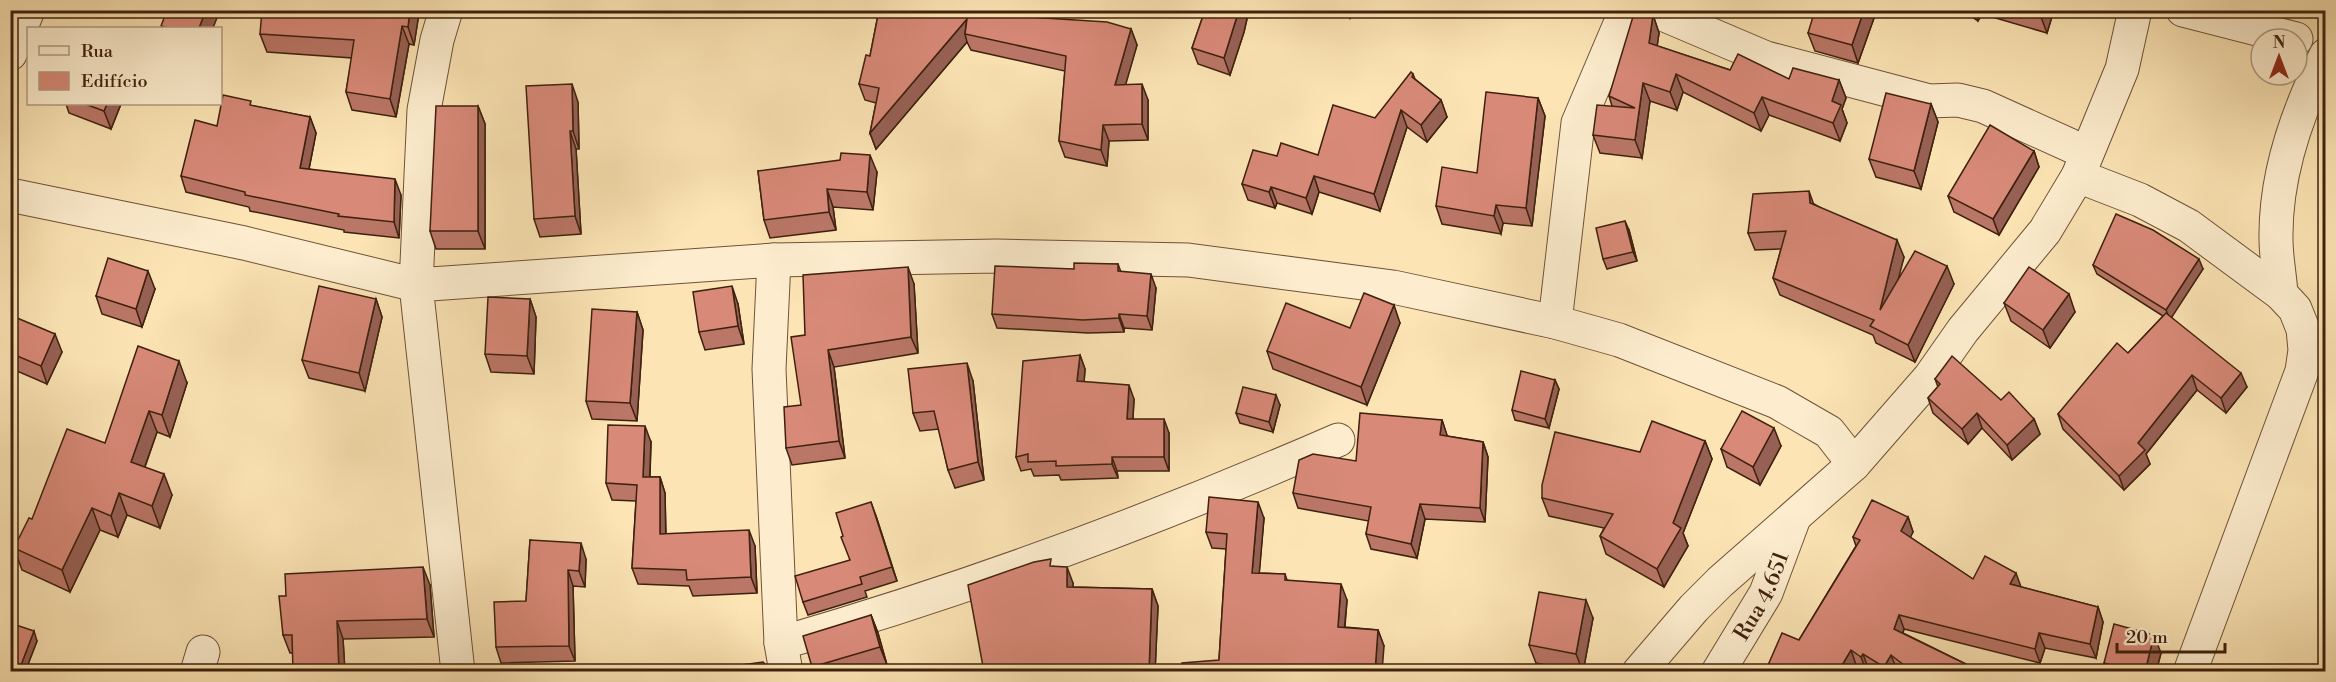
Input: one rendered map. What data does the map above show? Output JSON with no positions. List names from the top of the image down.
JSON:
{
  "streets": {
    "street": ["Rua 4.651"]
  },
  "legend": ["Rua", "Edifício"],
  "scale_bar": "20 m",
  "north": "top"
}
